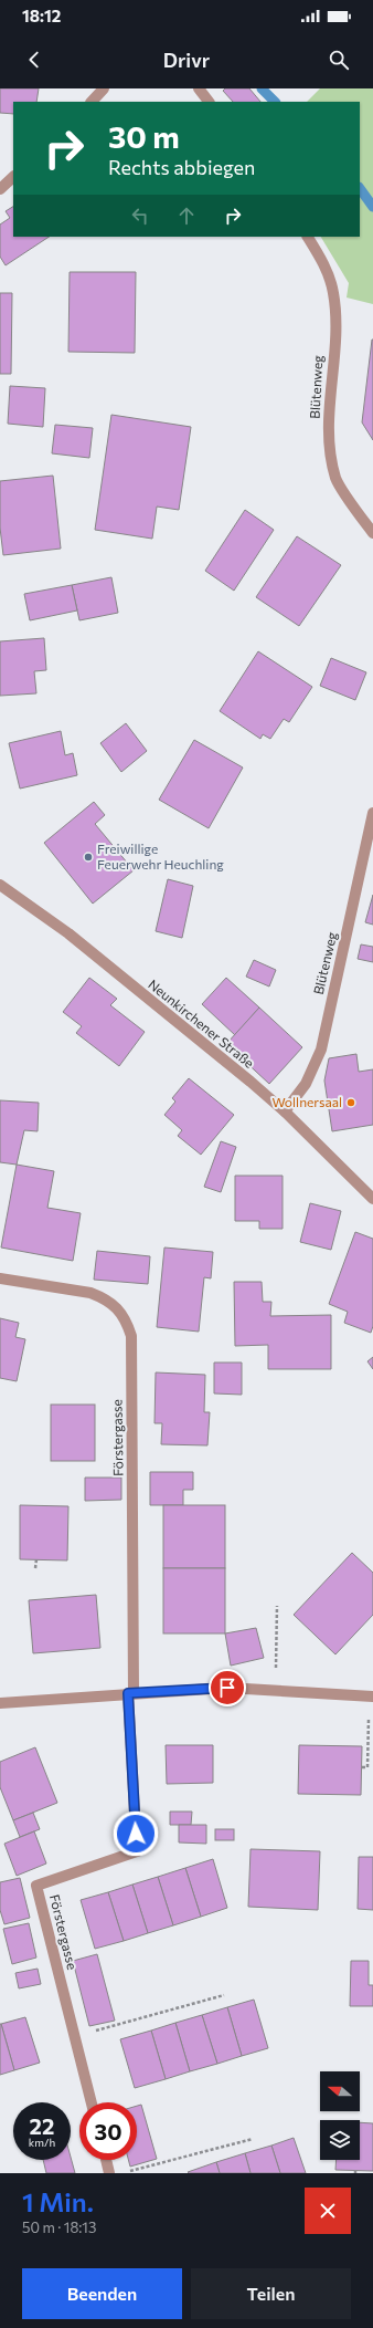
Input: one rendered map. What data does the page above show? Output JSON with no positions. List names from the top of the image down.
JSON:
{
  "streets": {
    "street": ["Blütenweg", "Neunkirchener Straße", "Förstergasse"]
  },
  "crossings": [
    ["Blütenweg", "Neunkirchener Straße"]
  ],
  "places": ["Freiwillige Feuerwehr Heuchling", "Wollnersaal"],
  "north": "left",
  "page": {
    "status": "18:12",
    "header": "Drivr",
    "turn": ["30 m", "Rechts abbiegen"],
    "speed": "22 km/h",
    "limit": "30",
    "heading": ["1 Min.", "50 m · 18:13"],
    "buttons": ["Beenden", "Teilen"]
  }
}
